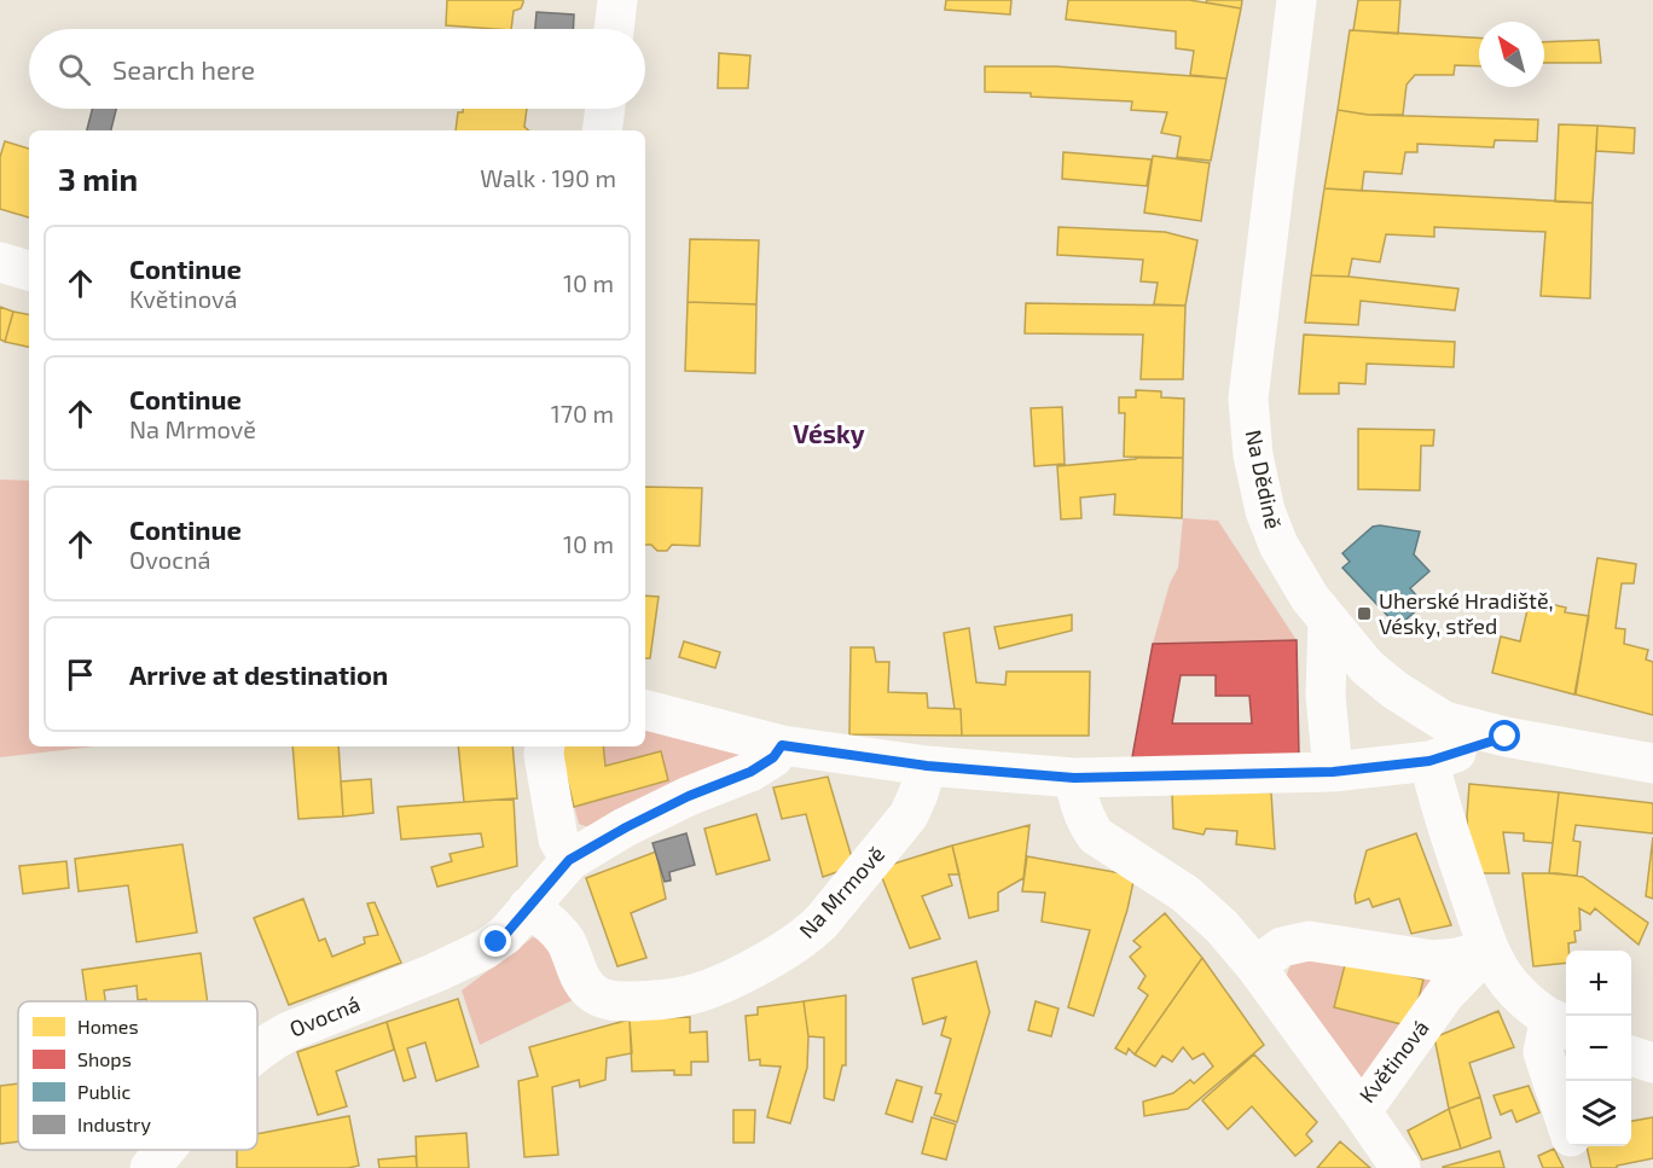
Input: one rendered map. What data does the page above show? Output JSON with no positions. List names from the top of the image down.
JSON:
{
  "streets": {
    "street": [
      "Na Dědině",
      "Na Mrmově",
      "Ovocná",
      "Květinová"
    ]
  },
  "crossings": [
    ["Na Mrmově", "Ovocná"]
  ],
  "districts": ["Vésky"],
  "places": {
    "transit": ["Uherské Hradiště, Vésky, střed"]
  },
  "legend": [
    "Homes",
    "Shops",
    "Public",
    "Industry"
  ],
  "north": "top left",
  "page": {
    "search": "Search here",
    "heading": ["3 min", "Walk · 190 m"],
    "list": [
      ["Continue", "Květinová", "10 m"],
      ["Continue", "Na Mrmově", "170 m"],
      ["Continue", "Ovocná", "10 m"],
      "Arrive at destination"
    ],
    "map_buttons": ["+", "−"]
  }
}
